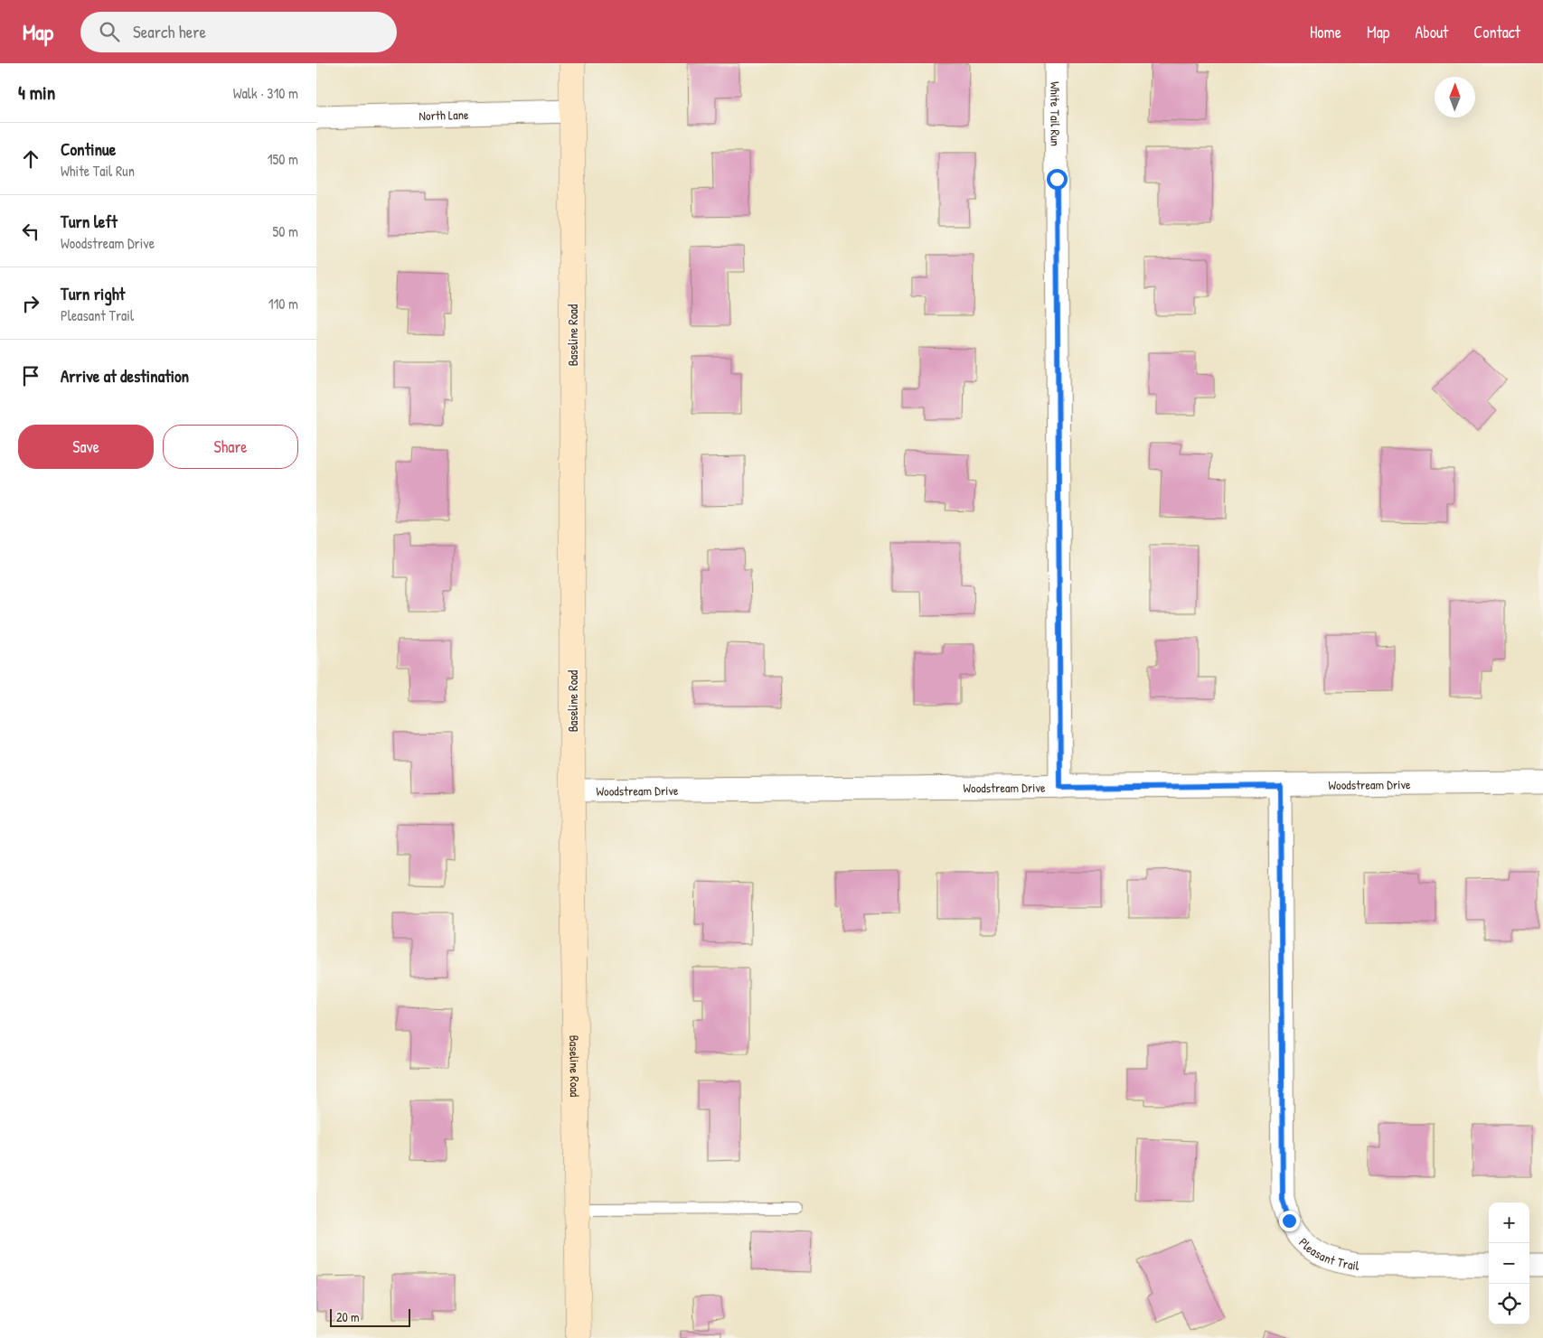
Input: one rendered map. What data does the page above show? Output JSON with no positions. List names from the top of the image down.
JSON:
{
  "streets": {
    "street": [
      "North Lane",
      "White Tail Run",
      "Baseline Road",
      "Woodstream Drive",
      "Pleasant Trail"
    ]
  },
  "crossings": [
    ["North Lane", "Baseline Road"],
    ["White Tail Run", "Woodstream Drive"],
    ["Baseline Road", "Woodstream Drive"],
    ["Woodstream Drive", "Pleasant Trail"]
  ],
  "scale_bar": "20 m",
  "north": "top",
  "page": {
    "header": "Map",
    "search": "Search here",
    "nav": [
      "Home",
      "Map",
      "About",
      "Contact"
    ],
    "heading": ["4 min", "Walk · 310 m"],
    "list": [
      ["Continue", "White Tail Run", "150 m"],
      ["Turn left", "Woodstream Drive", "50 m"],
      ["Turn right", "Pleasant Trail", "110 m"],
      "Arrive at destination"
    ],
    "buttons": ["Save", "Share"],
    "map_buttons": ["+", "−"],
    "scale": "20 m"
  }
}
